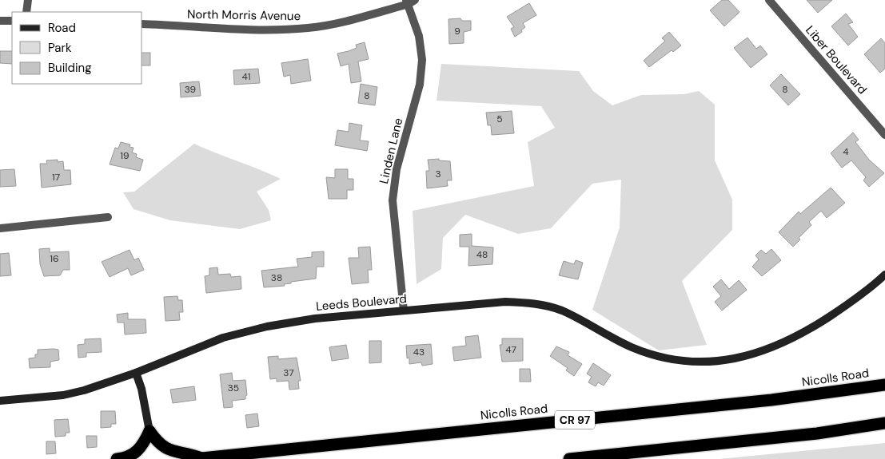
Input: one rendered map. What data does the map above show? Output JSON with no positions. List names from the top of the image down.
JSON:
{
  "streets": {
    "highway": ["Nicolls Road", "CR 97"],
    "street": [
      "North Morris Avenue",
      "Liber Boulevard",
      "Linden Lane",
      "Leeds Boulevard"
    ]
  },
  "crossings": [
    ["North Morris Avenue", "Linden Lane"],
    ["Linden Lane", "Leeds Boulevard"]
  ],
  "house_numbers": [
    "9",
    "41",
    "39",
    "8",
    "8",
    "5",
    "4",
    "19",
    "3",
    "17",
    "48",
    "16",
    "38",
    "47",
    "43",
    "37",
    "35"
  ],
  "legend": ["Road", "Park", "Building"]
}
